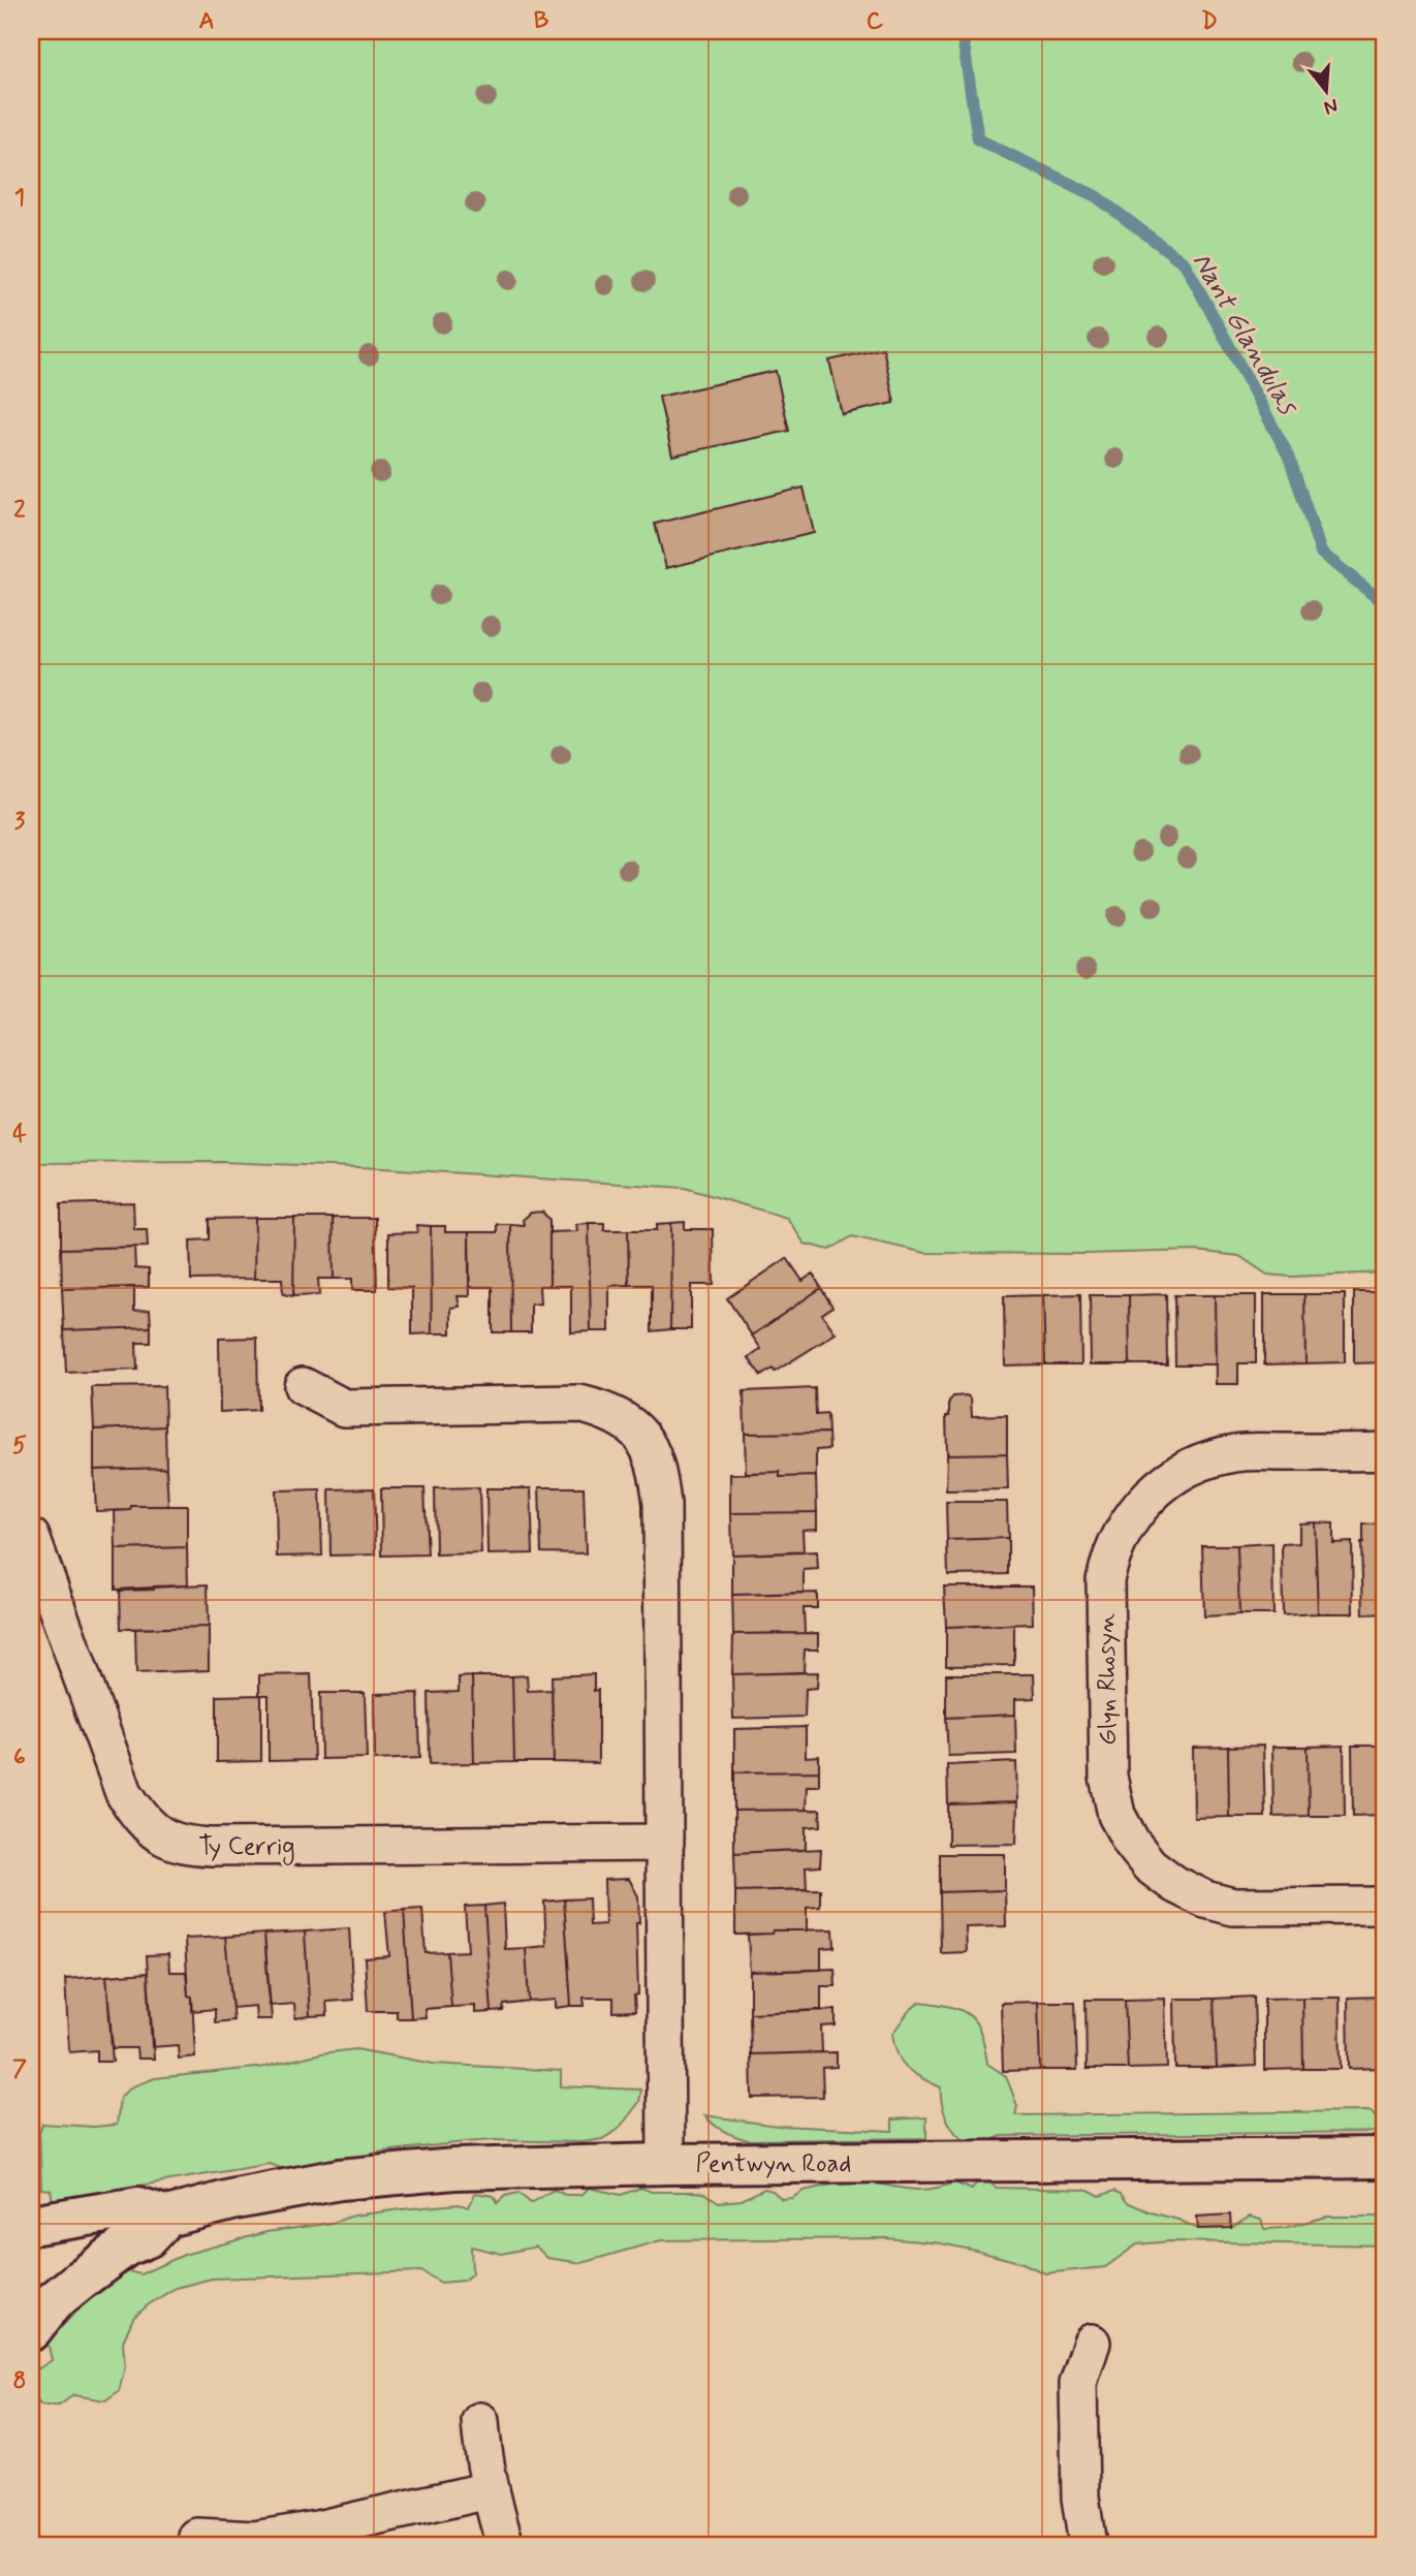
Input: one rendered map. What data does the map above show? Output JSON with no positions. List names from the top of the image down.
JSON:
{
  "streets": {
    "street": ["Glyn Rhosyn", "Ty Cerrig", "Pentwyn Road"]
  },
  "water": ["Nant Glandulas"],
  "north": "bottom",
  "grid": {
    "columns": [
      "A",
      "B",
      "C",
      "D"
    ],
    "rows": [
      "1",
      "2",
      "3",
      "4",
      "5",
      "6",
      "7",
      "8"
    ]
  }
}
